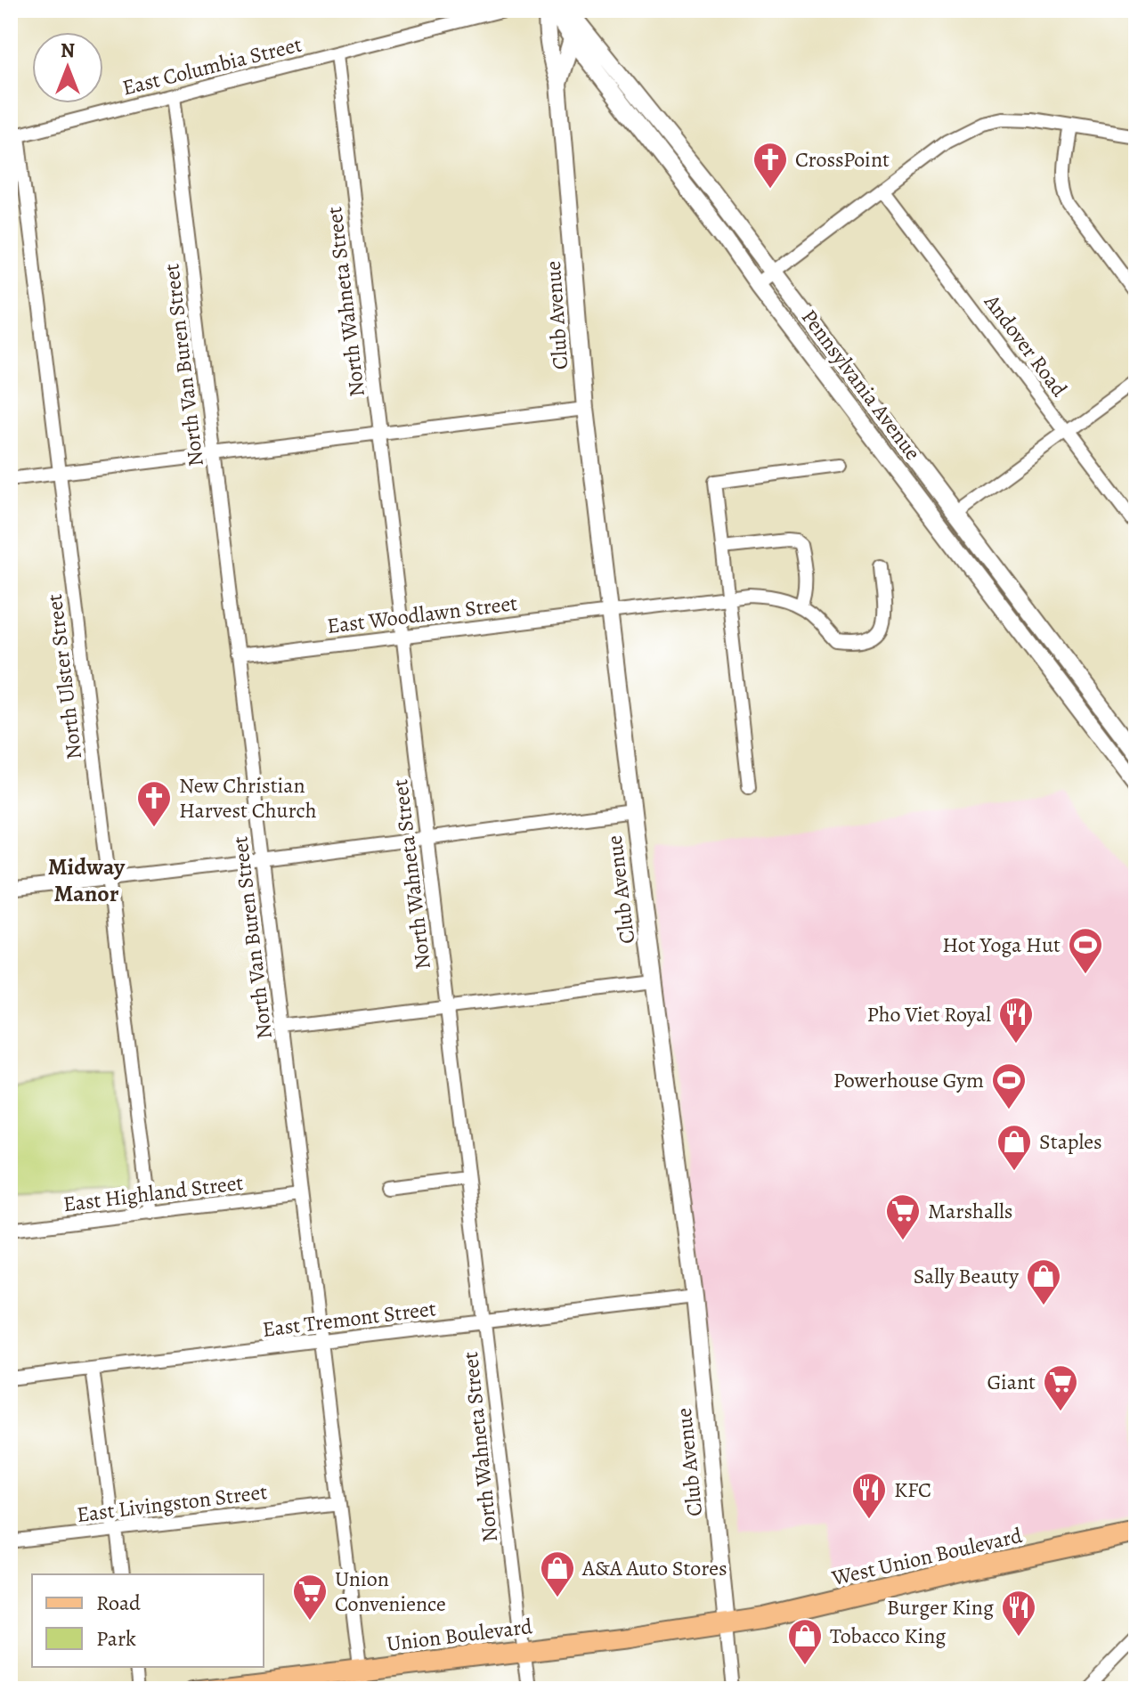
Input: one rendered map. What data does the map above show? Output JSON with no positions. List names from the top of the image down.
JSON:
{
  "streets": {
    "main road": ["West Union Boulevard", "Union Boulevard"],
    "street": [
      "East Columbia Street",
      "North Wahneta Street",
      "Club Avenue",
      "Andover Road",
      "North Van Buren Street",
      "Pennsylvania Avenue",
      "East Woodlawn Street",
      "North Ulster Street",
      "East Highland Street",
      "East Tremont Street",
      "East Livingston Street"
    ]
  },
  "crossings": [
    ["East Columbia Street", "North Wahneta Street"],
    ["East Columbia Street", "North Van Buren Street"],
    ["East Columbia Street", "North Ulster Street"],
    ["North Wahneta Street", "East Woodlawn Street"],
    ["North Wahneta Street", "East Tremont Street"],
    ["North Wahneta Street", "Union Boulevard"],
    ["Club Avenue", "Pennsylvania Avenue"],
    ["Club Avenue", "East Woodlawn Street"],
    ["Club Avenue", "East Tremont Street"],
    ["Club Avenue", "West Union Boulevard"],
    ["Club Avenue", "Union Boulevard"],
    ["North Van Buren Street", "East Woodlawn Street"],
    ["North Van Buren Street", "East Highland Street"],
    ["North Van Buren Street", "East Tremont Street"],
    ["North Van Buren Street", "East Livingston Street"],
    ["North Van Buren Street", "Union Boulevard"],
    ["North Ulster Street", "East Highland Street"],
    ["West Union Boulevard", "Union Boulevard"]
  ],
  "districts": ["Midway Manor"],
  "places": {
    "church": ["CrossPoint", "New Christian Harvest Church"],
    "sports": ["Hot Yoga Hut", "Powerhouse Gym"],
    "restaurant": ["Pho Viet Royal", "KFC", "Burger King"],
    "shop": [
      "Staples",
      "Sally Beauty",
      "A&A Auto Stores",
      "Tobacco King"
    ],
    "supermarket": ["Marshalls", "Giant", "Union Convenience"]
  },
  "legend": ["Road", "Park"],
  "north": "top"
}
